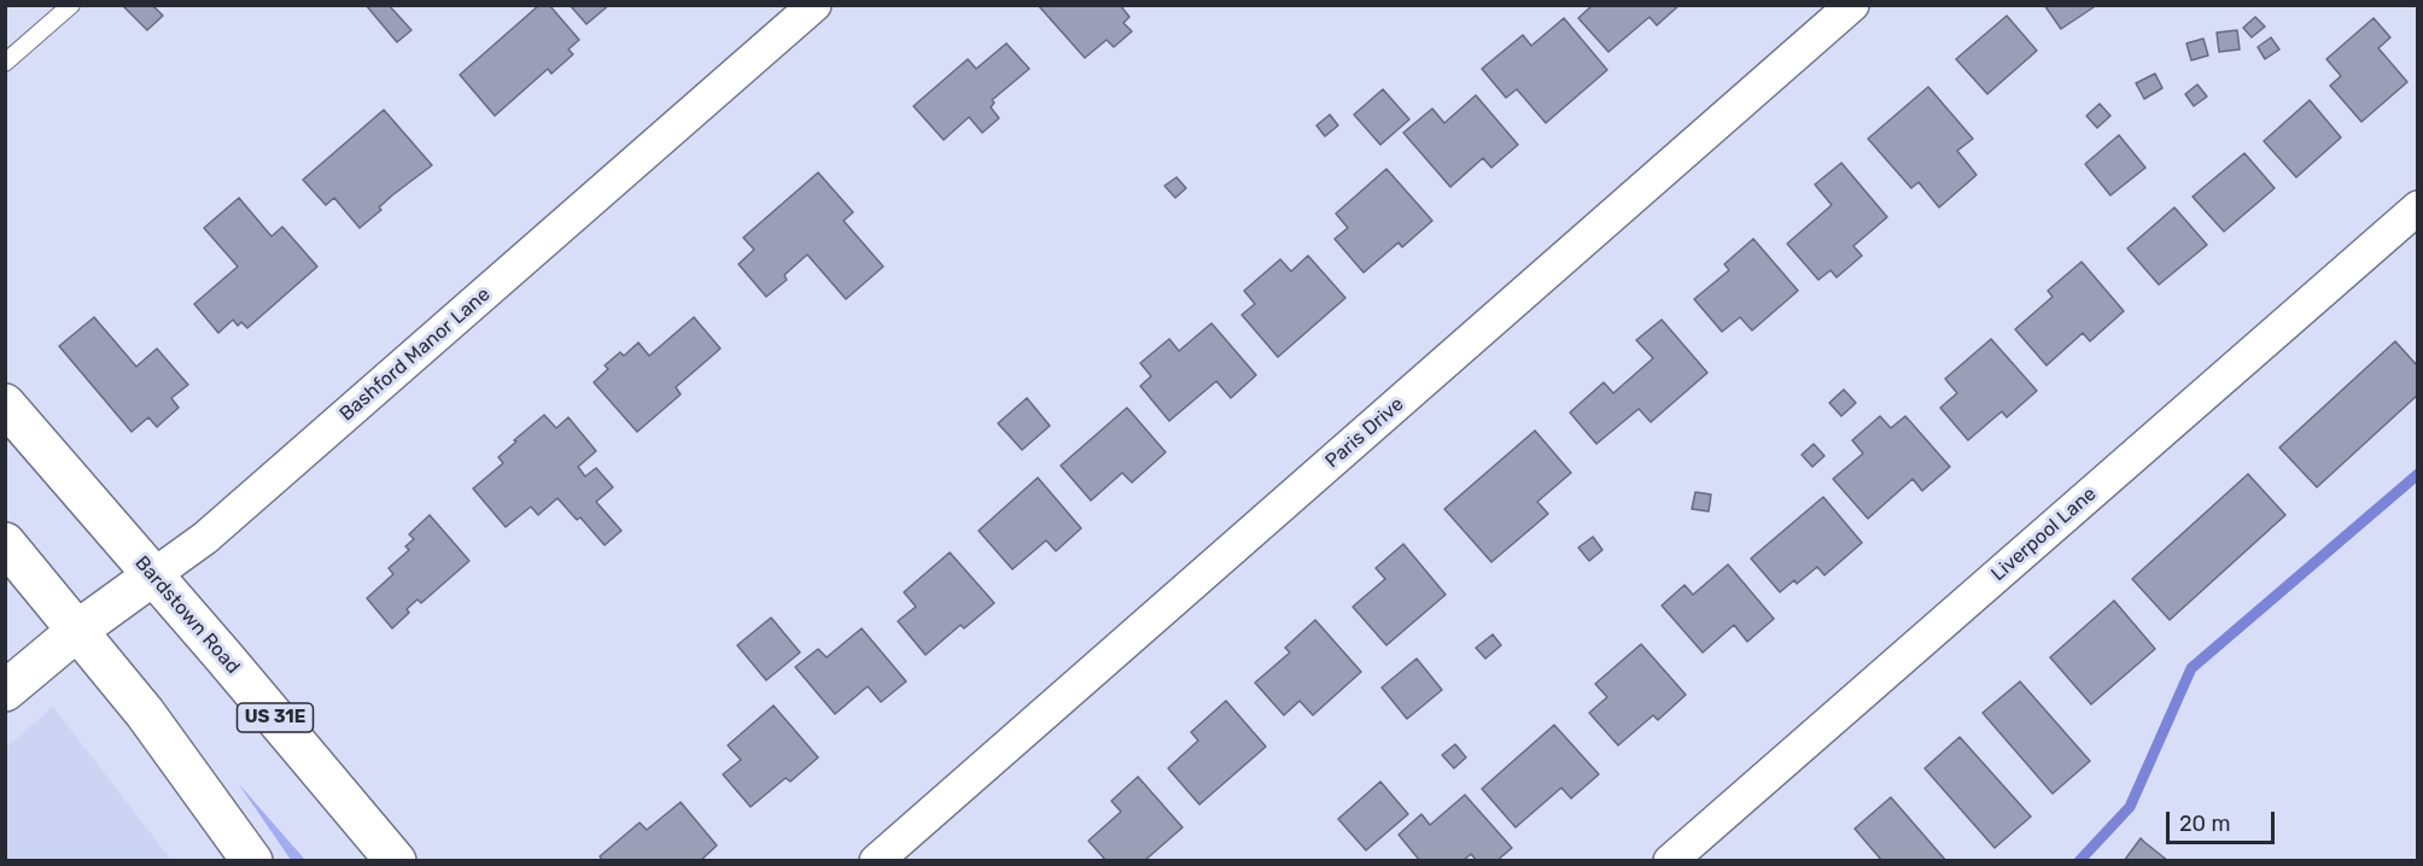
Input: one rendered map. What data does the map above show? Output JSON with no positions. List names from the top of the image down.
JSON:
{
  "streets": {
    "main road": ["Bashford Manor Lane", "Bardstown Road", "US 31E"],
    "street": ["Paris Drive", "Liverpool Lane"]
  },
  "crossings": [
    ["Bashford Manor Lane", "Bardstown Road"]
  ],
  "scale_bar": "20 m"
}
